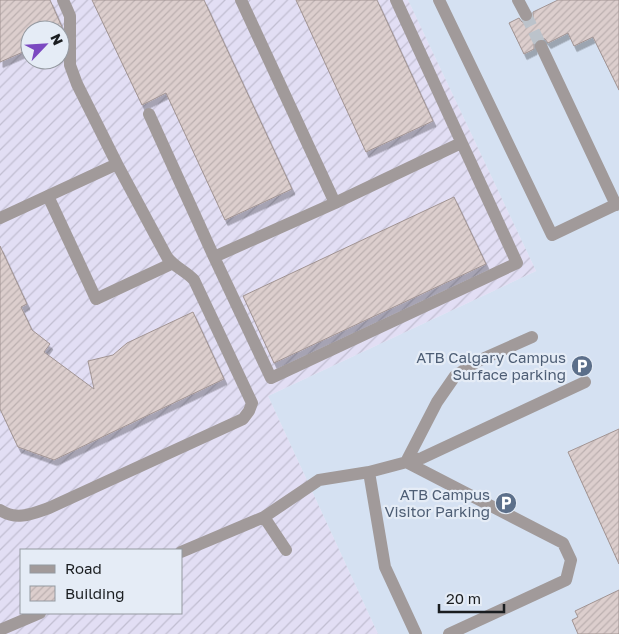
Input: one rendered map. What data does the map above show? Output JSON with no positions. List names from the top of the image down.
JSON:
{
  "places": {
    "parking": ["ATB Calgary Campus Surface parking", "ATB Campus Visitor Parking"]
  },
  "legend": ["Road", "Building"],
  "scale_bar": "20 m",
  "north": "top right"
}
